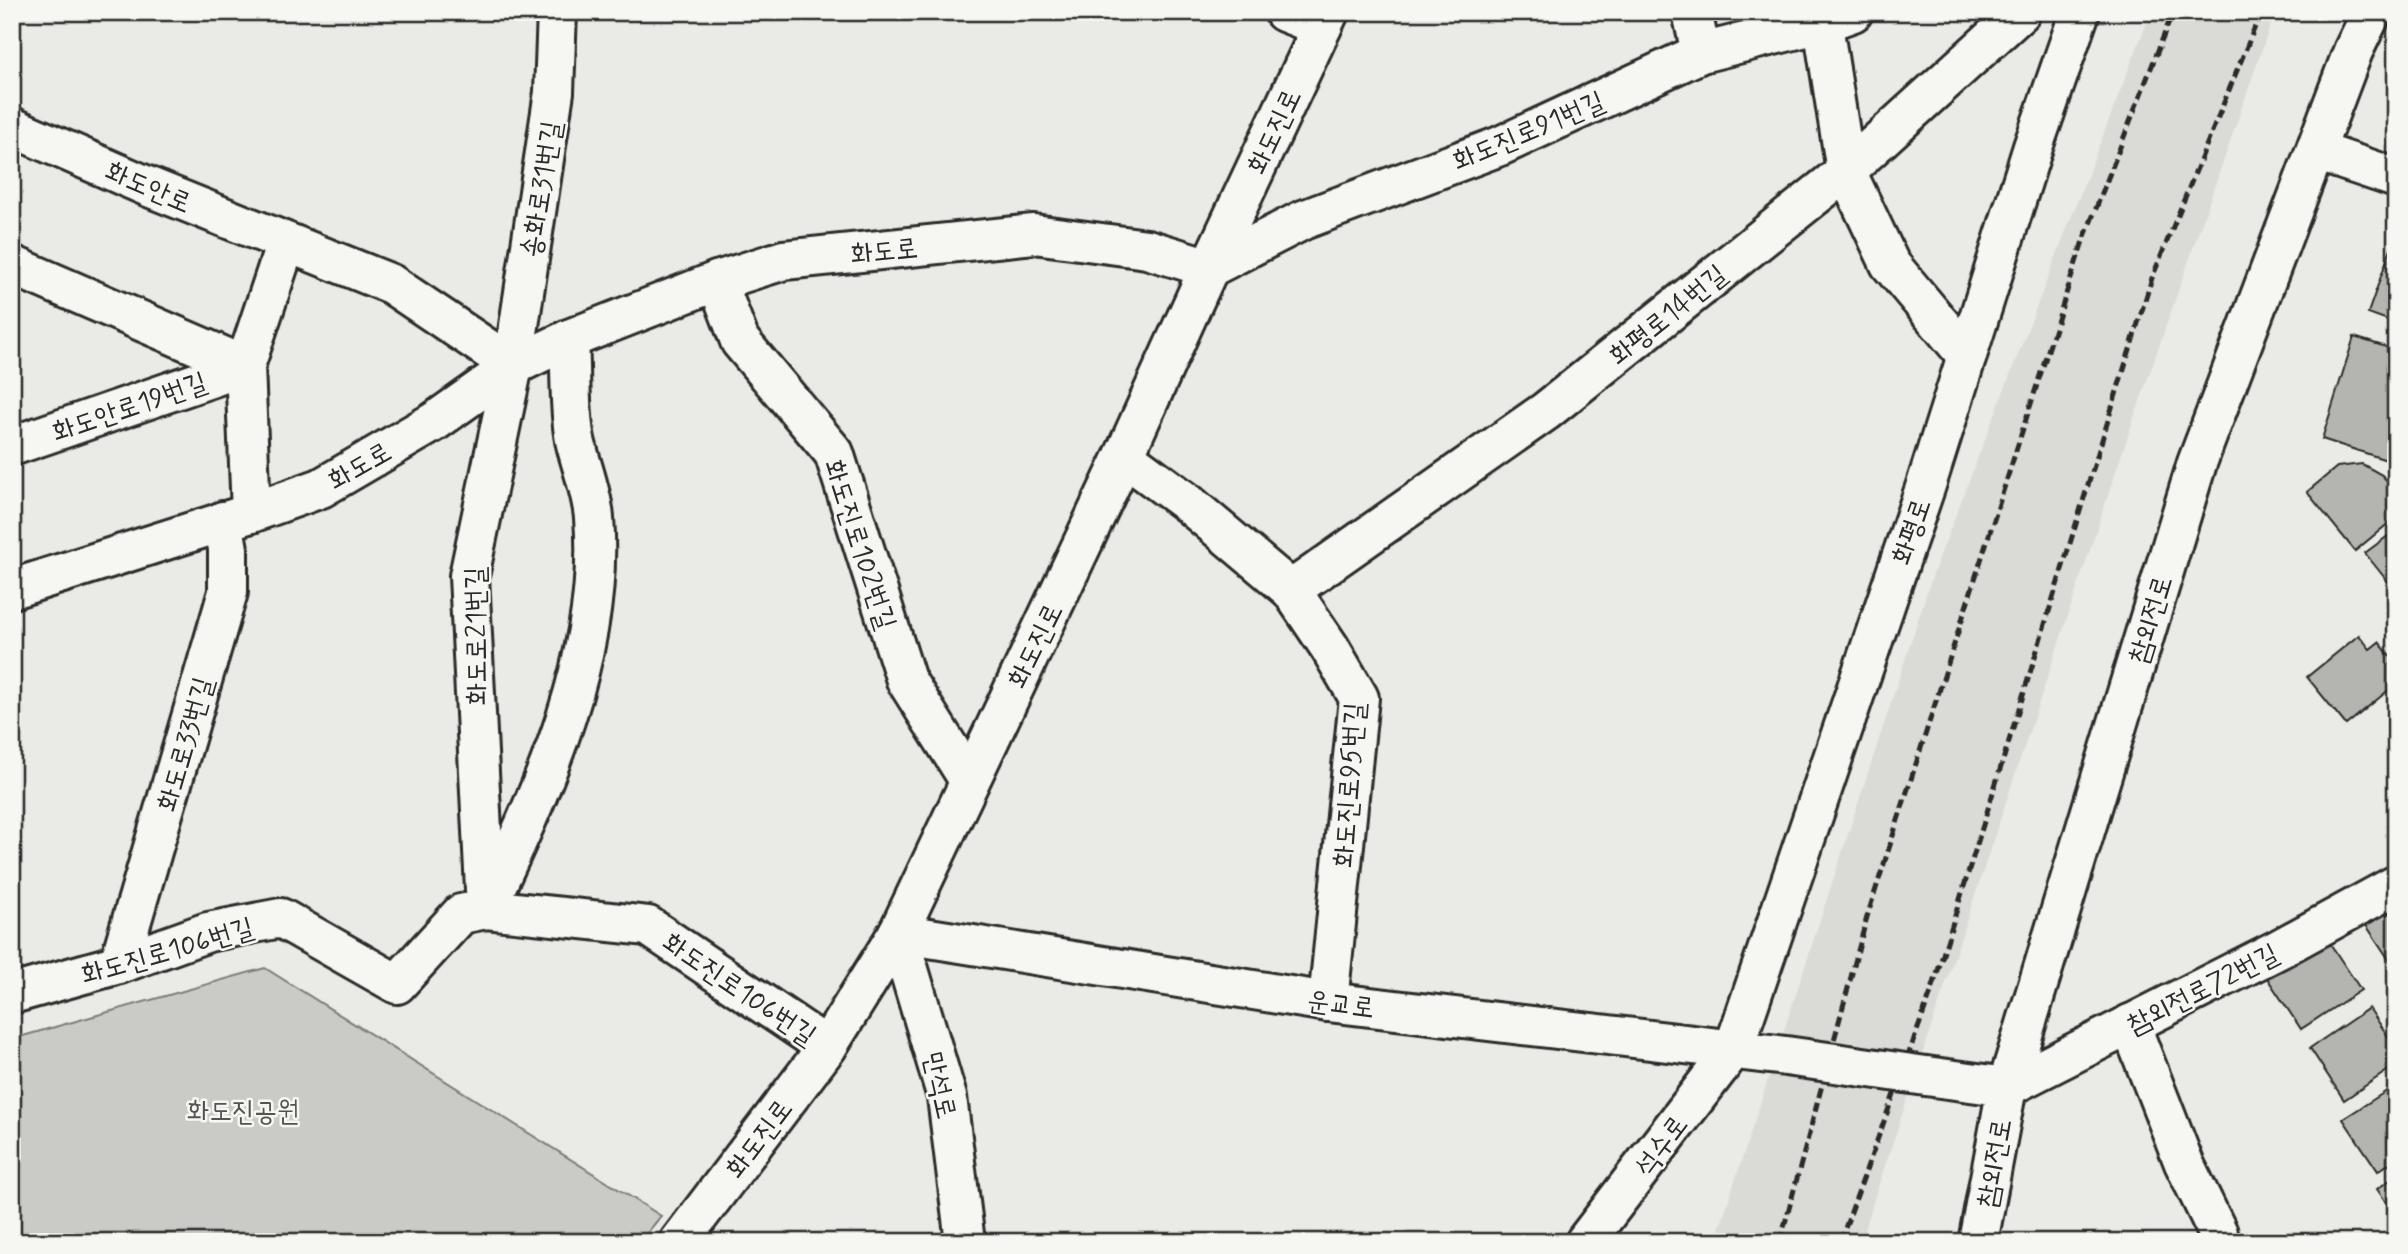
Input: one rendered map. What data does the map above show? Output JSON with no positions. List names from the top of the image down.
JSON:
{
  "streets": {
    "street": [
      "화도진로91번길",
      "화도진로",
      "화도안로",
      "송화로31번길",
      "화도로",
      "화평로14번길",
      "화도안로19번길",
      "화평로",
      "화도진로102번길",
      "참외전로",
      "화도로21번길",
      "화도로33번길",
      "화도진로95번길",
      "화도진로106번길",
      "참외전로72번길",
      "운교로",
      "만석로",
      "석수로"
    ]
  },
  "crossings": [
    ["화도진로91번길", "화도진로"],
    ["화도진로91번길", "화도로"],
    ["화도진로", "화도로"],
    ["화도진로", "화도진로102번길"],
    ["화도진로", "화도진로95번길"],
    ["화도진로", "화도진로106번길"],
    ["화도진로", "운교로"],
    ["화도진로", "만석로"],
    ["화도안로", "송화로31번길"],
    ["화도안로", "화도로"],
    ["화도안로", "화도로21번길"],
    ["송화로31번길", "화도로"],
    ["송화로31번길", "화도로21번길"],
    ["화도로", "화도진로102번길"],
    ["화도로", "화도로21번길"],
    ["화도로", "화도로33번길"],
    ["화평로14번길", "화도진로95번길"],
    ["화평로", "운교로"],
    ["화평로", "석수로"],
    ["참외전로", "참외전로72번길"],
    ["참외전로", "운교로"],
    ["화도로21번길", "화도진로106번길"],
    ["화도로33번길", "화도진로106번길"],
    ["화도진로95번길", "운교로"],
    ["참외전로72번길", "운교로"],
    ["운교로", "만석로"],
    ["운교로", "석수로"]
  ],
  "parks": ["화도진공원"]
}
